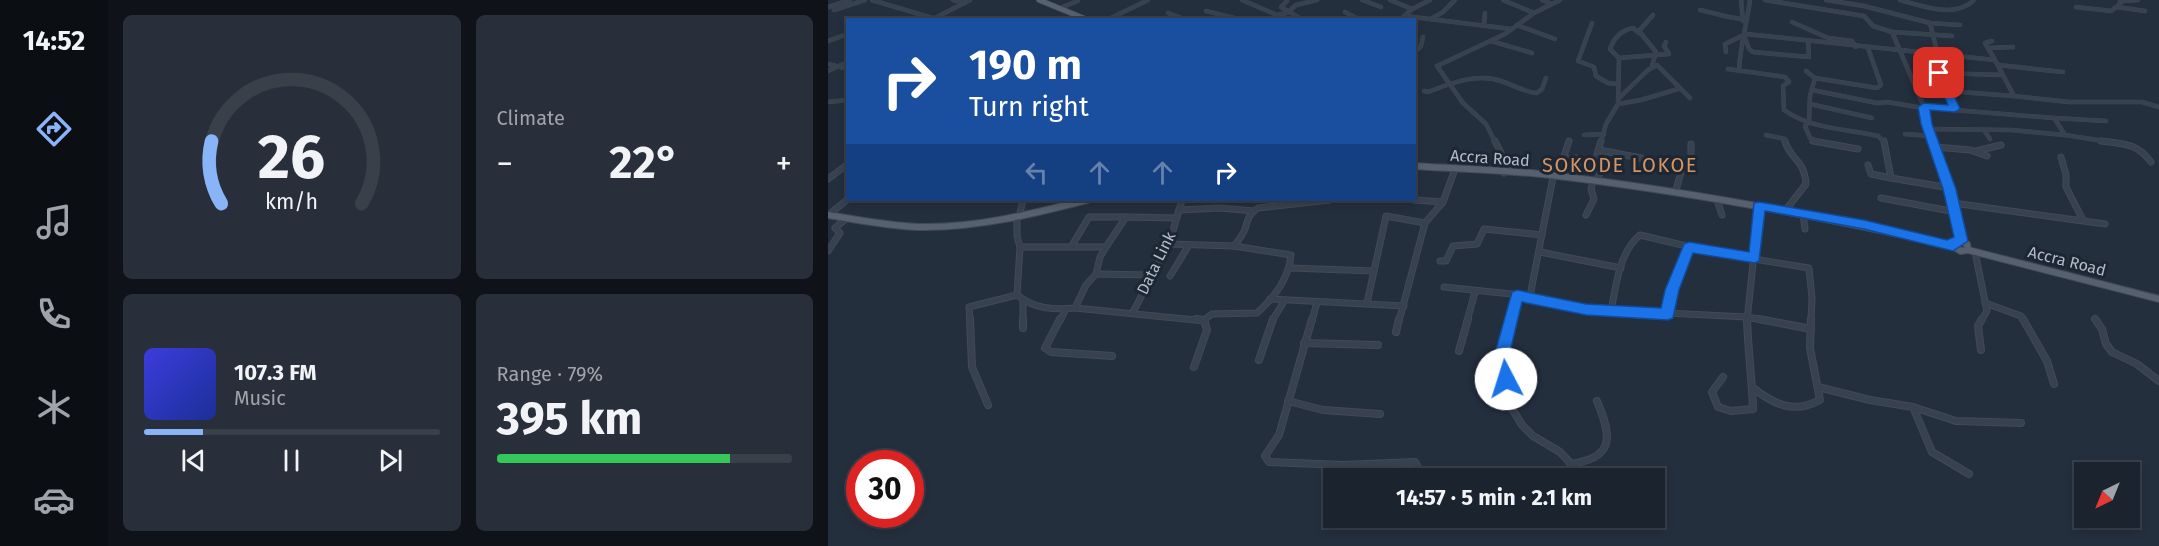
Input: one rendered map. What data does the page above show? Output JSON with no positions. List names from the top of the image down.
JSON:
{
  "streets": {
    "main road": ["Accra Road"],
    "street": ["Data Link"]
  },
  "districts": ["SOKODE LOKOE"],
  "north": "bottom left",
  "page": {
    "tabs": "14:52",
    "tile": [
      "Climate",
      ["Range · 79%", "395 km"]
    ],
    "turn": ["190 m", "Turn right"],
    "heat": ["−", "22°", "+"],
    "song": ["107.3 FM", "Music"],
    "limit": "30",
    "trip": "14:57 · 5 min · 2.1 km",
    "gauge": ["26", "km/h"]
  }
}
